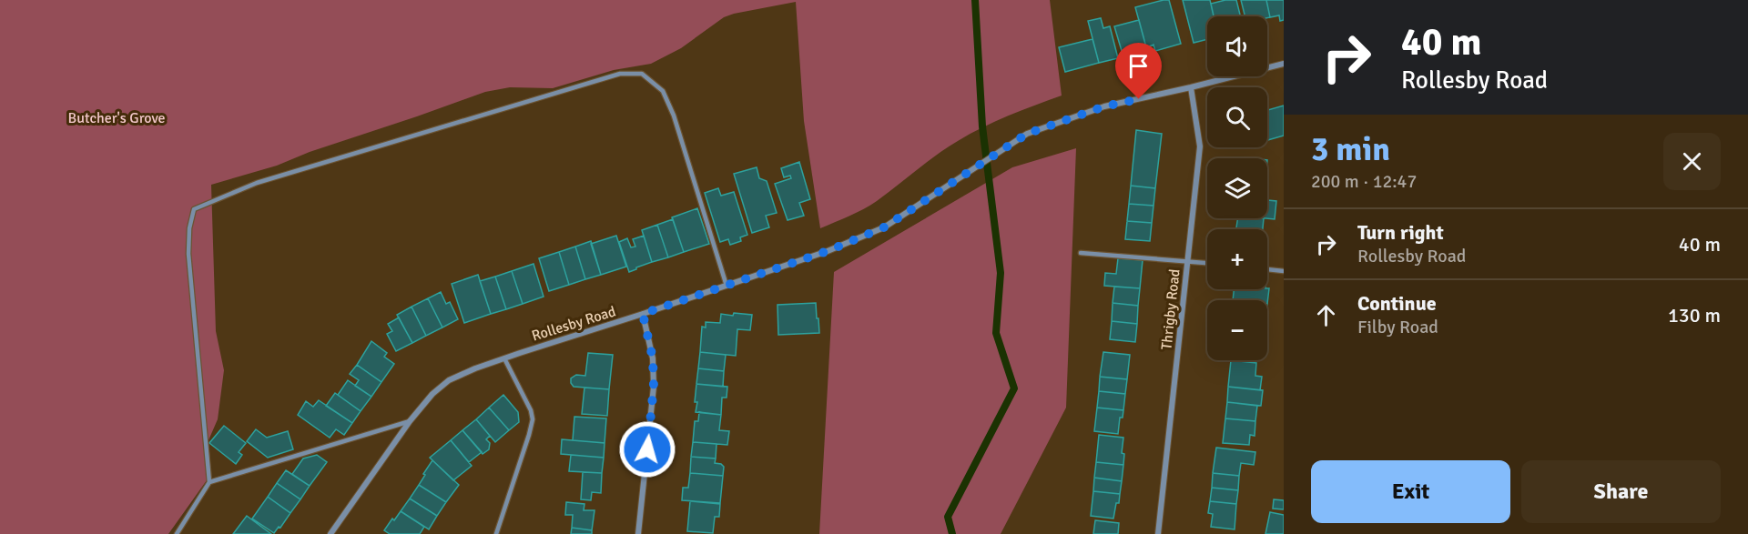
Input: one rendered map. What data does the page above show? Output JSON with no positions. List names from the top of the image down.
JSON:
{
  "streets": {
    "street": ["Thrigby Road", "Rollesby Road"]
  },
  "crossings": [
    ["Thrigby Road", "Rollesby Road"]
  ],
  "parks": ["Butcher's Grove"],
  "page": {
    "turn": ["40 m", "Rollesby Road"],
    "map_buttons": ["+", "−"],
    "heading": ["3 min", "200 m · 12:47"],
    "list": [
      {
        "name": "Turn right",
        "note": "Rollesby Road",
        "value": "40 m"
      },
      {
        "name": "Continue",
        "note": "Filby Road",
        "value": "130 m"
      }
    ],
    "buttons": ["Exit", "Share"]
  }
}
